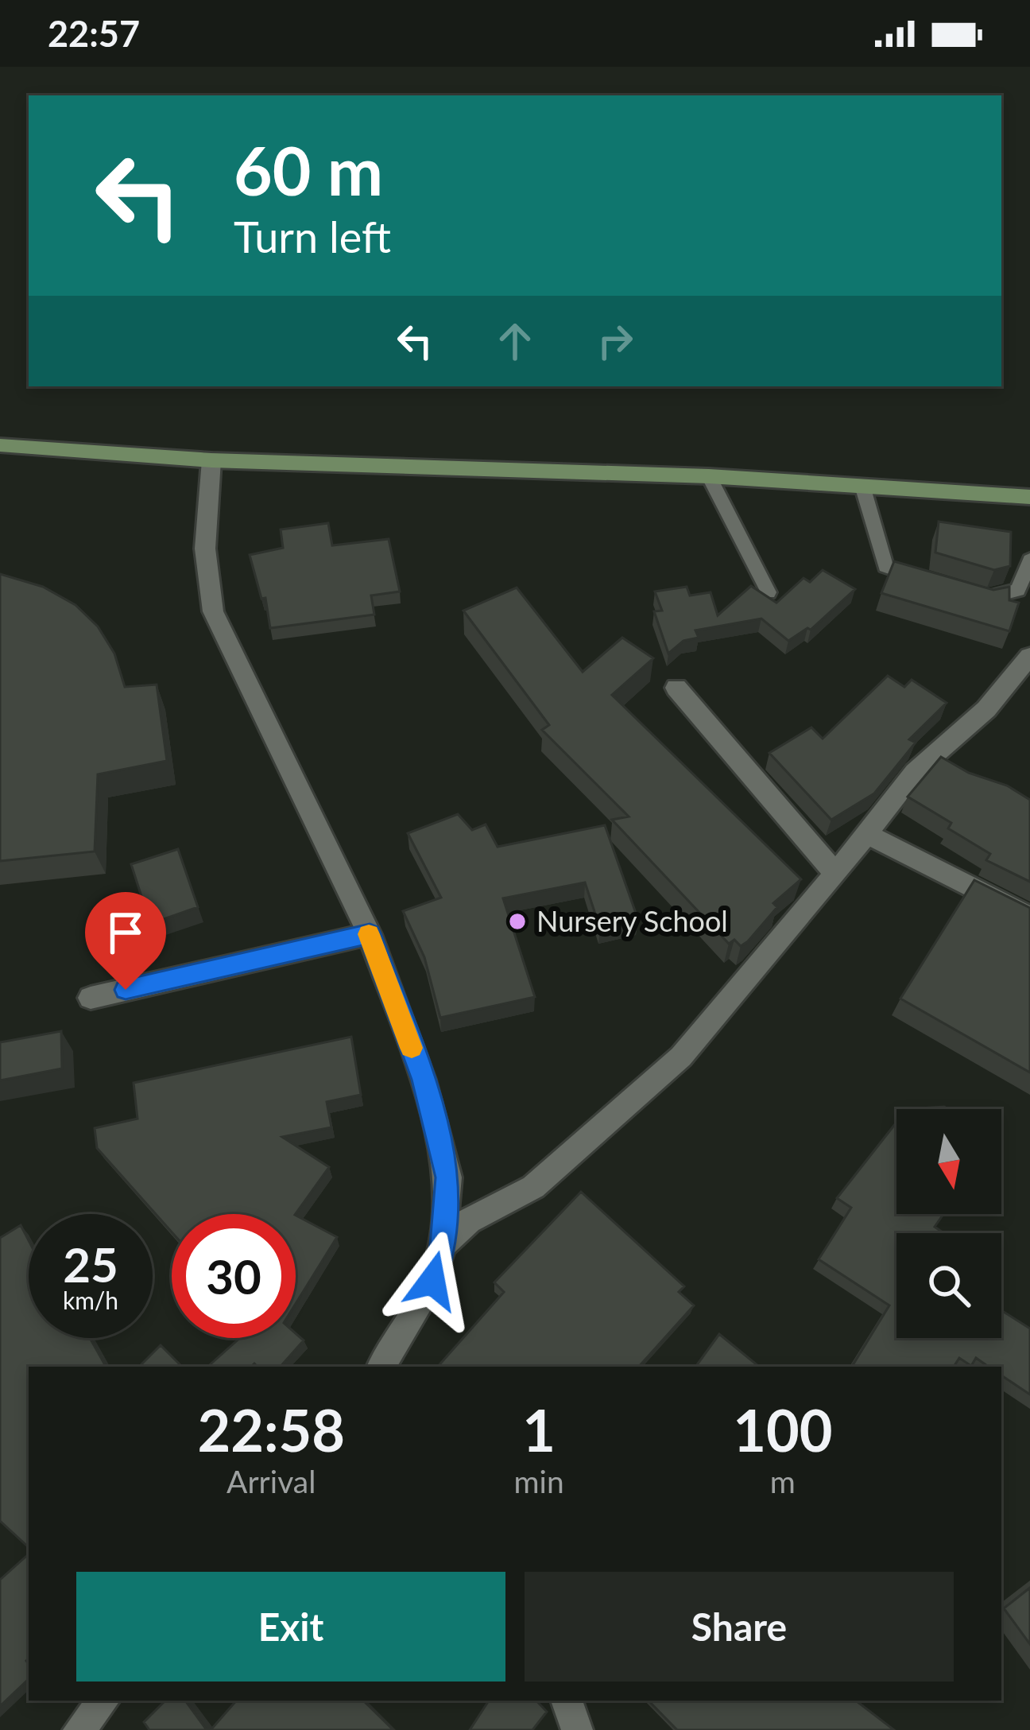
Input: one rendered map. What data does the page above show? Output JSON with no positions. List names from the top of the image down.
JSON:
{
  "places": ["Nursery School"],
  "north": "bottom",
  "page": {
    "status": "22:57",
    "turn": ["60 m", "Turn left"],
    "speed": "25 km/h",
    "limit": "30",
    "eta": [
      "22:58",
      "Arrival",
      "1",
      "min",
      "100",
      "m"
    ],
    "buttons": ["Exit", "Share"]
  }
}
